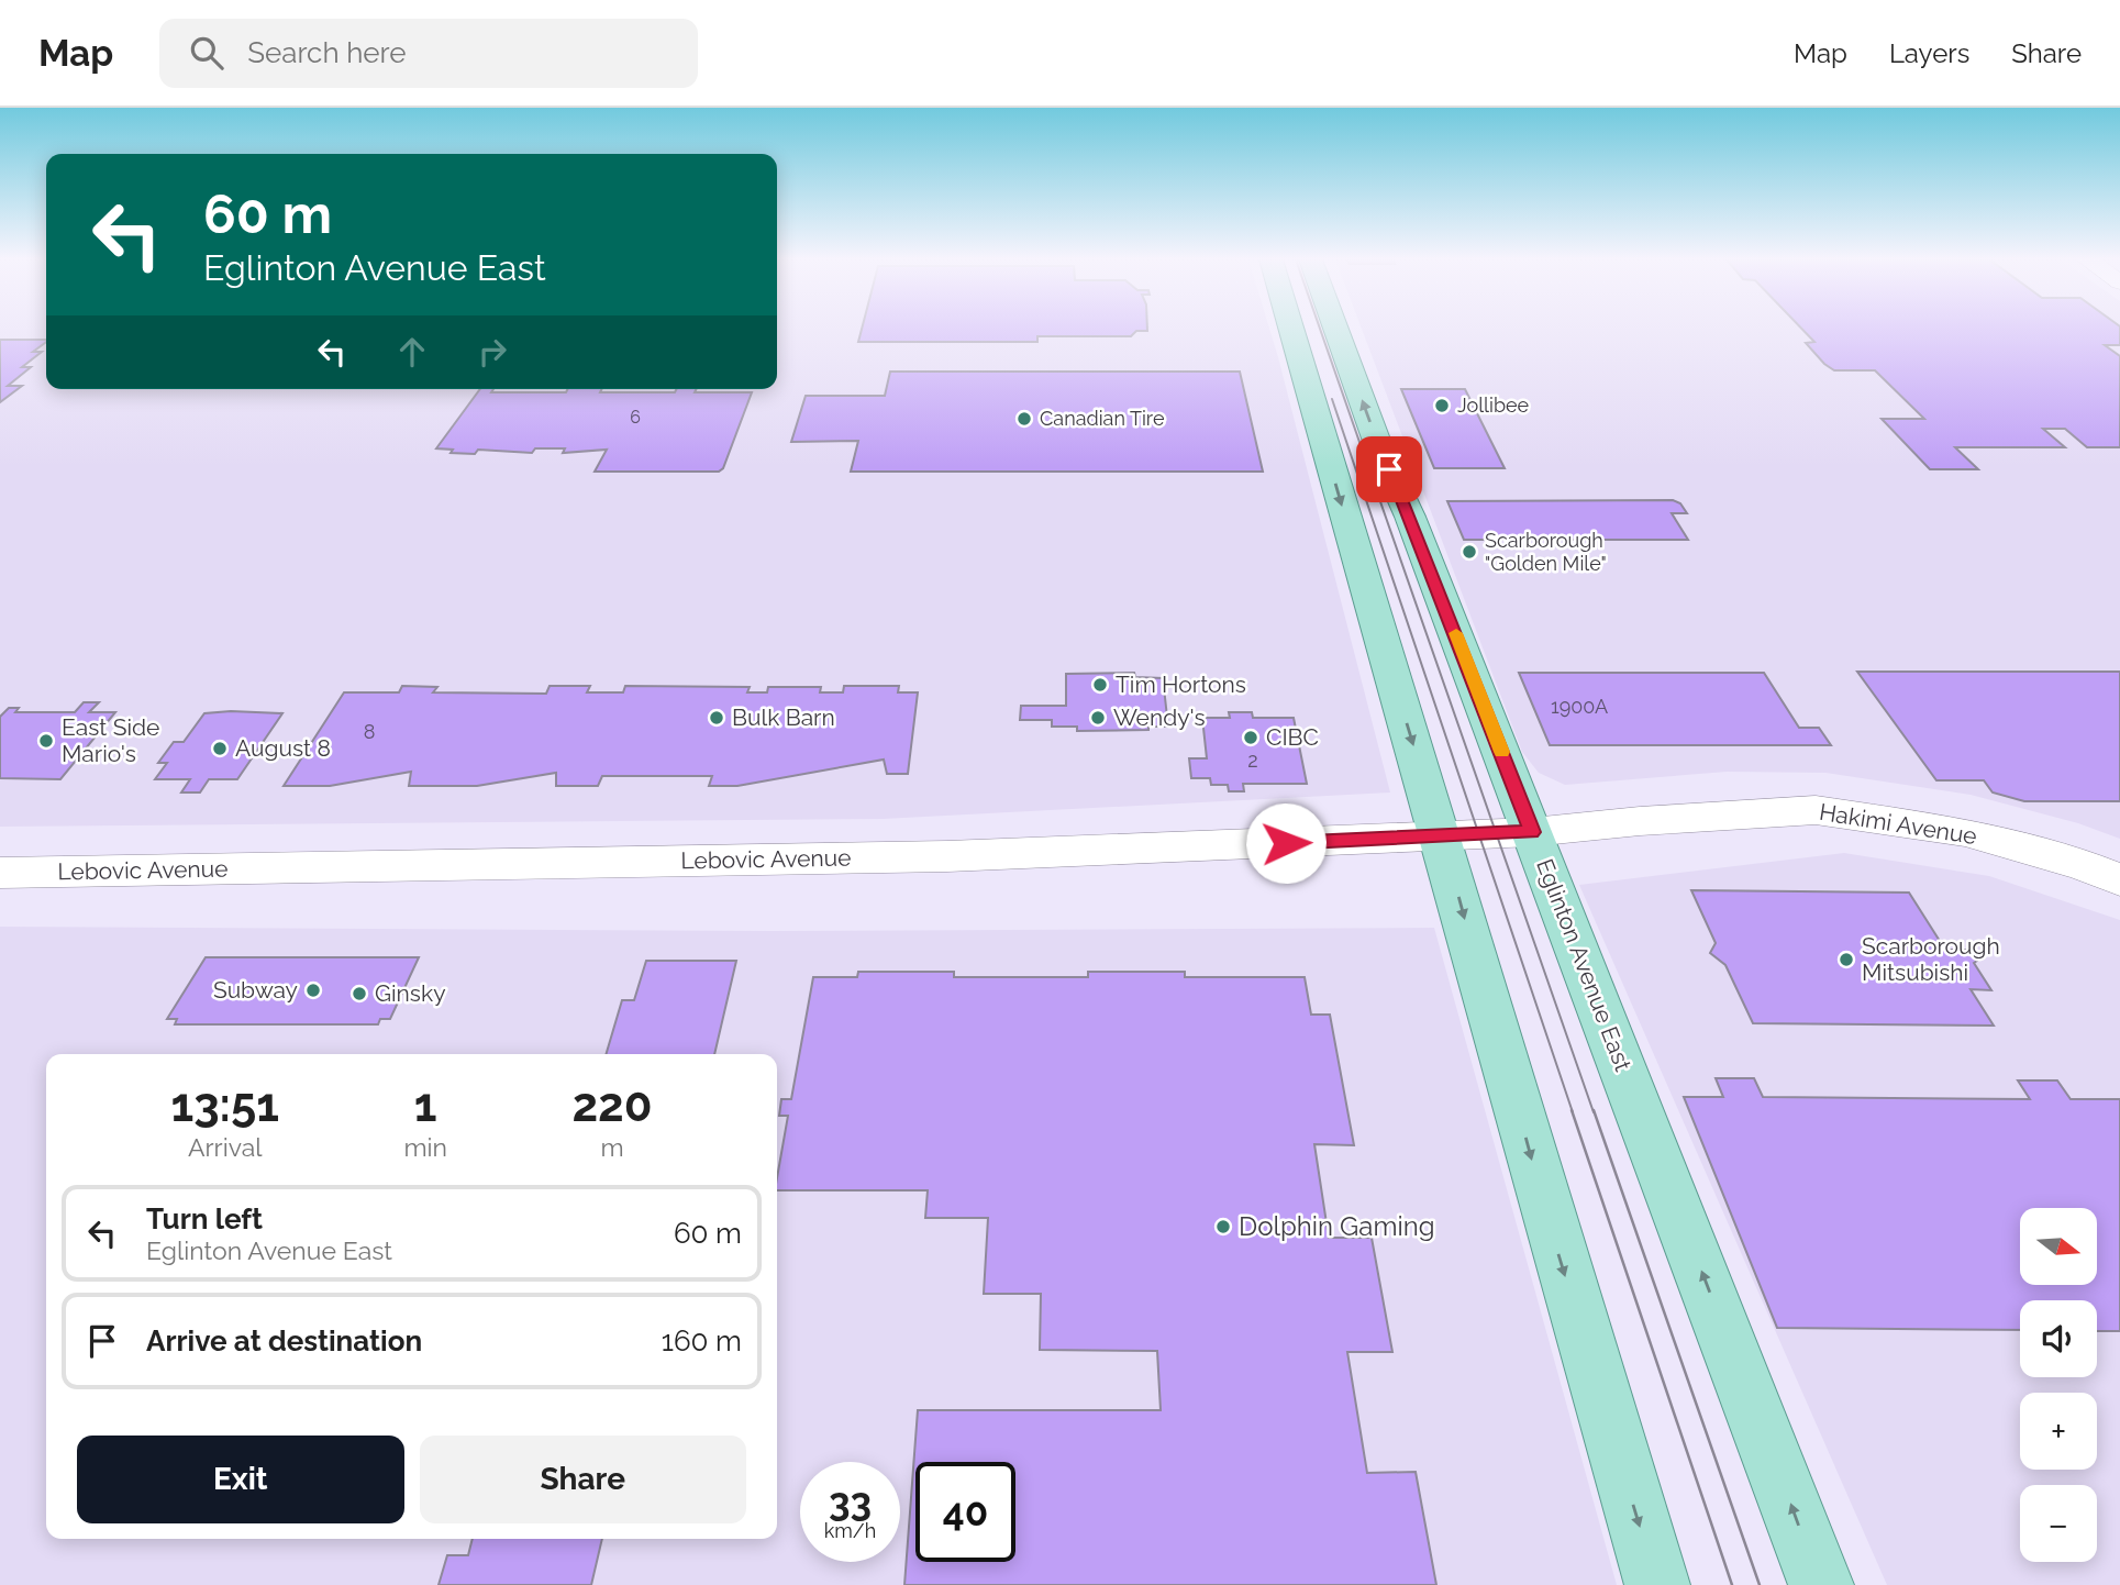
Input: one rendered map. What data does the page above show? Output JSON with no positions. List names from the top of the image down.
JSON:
{
  "streets": {
    "main road": ["Eglinton Avenue East"],
    "street": ["Hakimi Avenue", "Lebovic Avenue"]
  },
  "crossings": [
    ["Hakimi Avenue", "Lebovic Avenue"],
    ["Hakimi Avenue", "Eglinton Avenue East"],
    ["Lebovic Avenue", "Eglinton Avenue East"]
  ],
  "places": [
    "Jollibee",
    "Canadian Tire",
    "Scarborough \"Golden Mile\"",
    "Tim Hortons",
    "Bulk Barn",
    "Wendy's",
    "CIBC",
    "East Side Mario's",
    "August 8",
    "Scarborough Mitsubishi",
    "Subway",
    "Ginsky",
    "Dolphin Gaming"
  ],
  "house_numbers": [
    "6",
    "1900A",
    "8",
    "2"
  ],
  "north": "right",
  "page": {
    "header": "Map",
    "search": "Search here",
    "nav": ["Map", "Layers", "Share"],
    "turn": ["60 m", "Eglinton Avenue East"],
    "eta": [
      "13:51",
      "Arrival",
      "1",
      "min",
      "220",
      "m"
    ],
    "list": [
      {
        "name": "Turn left",
        "note": "Eglinton Avenue East",
        "value": "60 m"
      },
      {
        "name": "Arrive at destination",
        "value": "160 m"
      }
    ],
    "map_buttons": ["+", "−"],
    "buttons": ["Exit", "Share"],
    "speed": "33 km/h",
    "limit": "40"
  }
}
